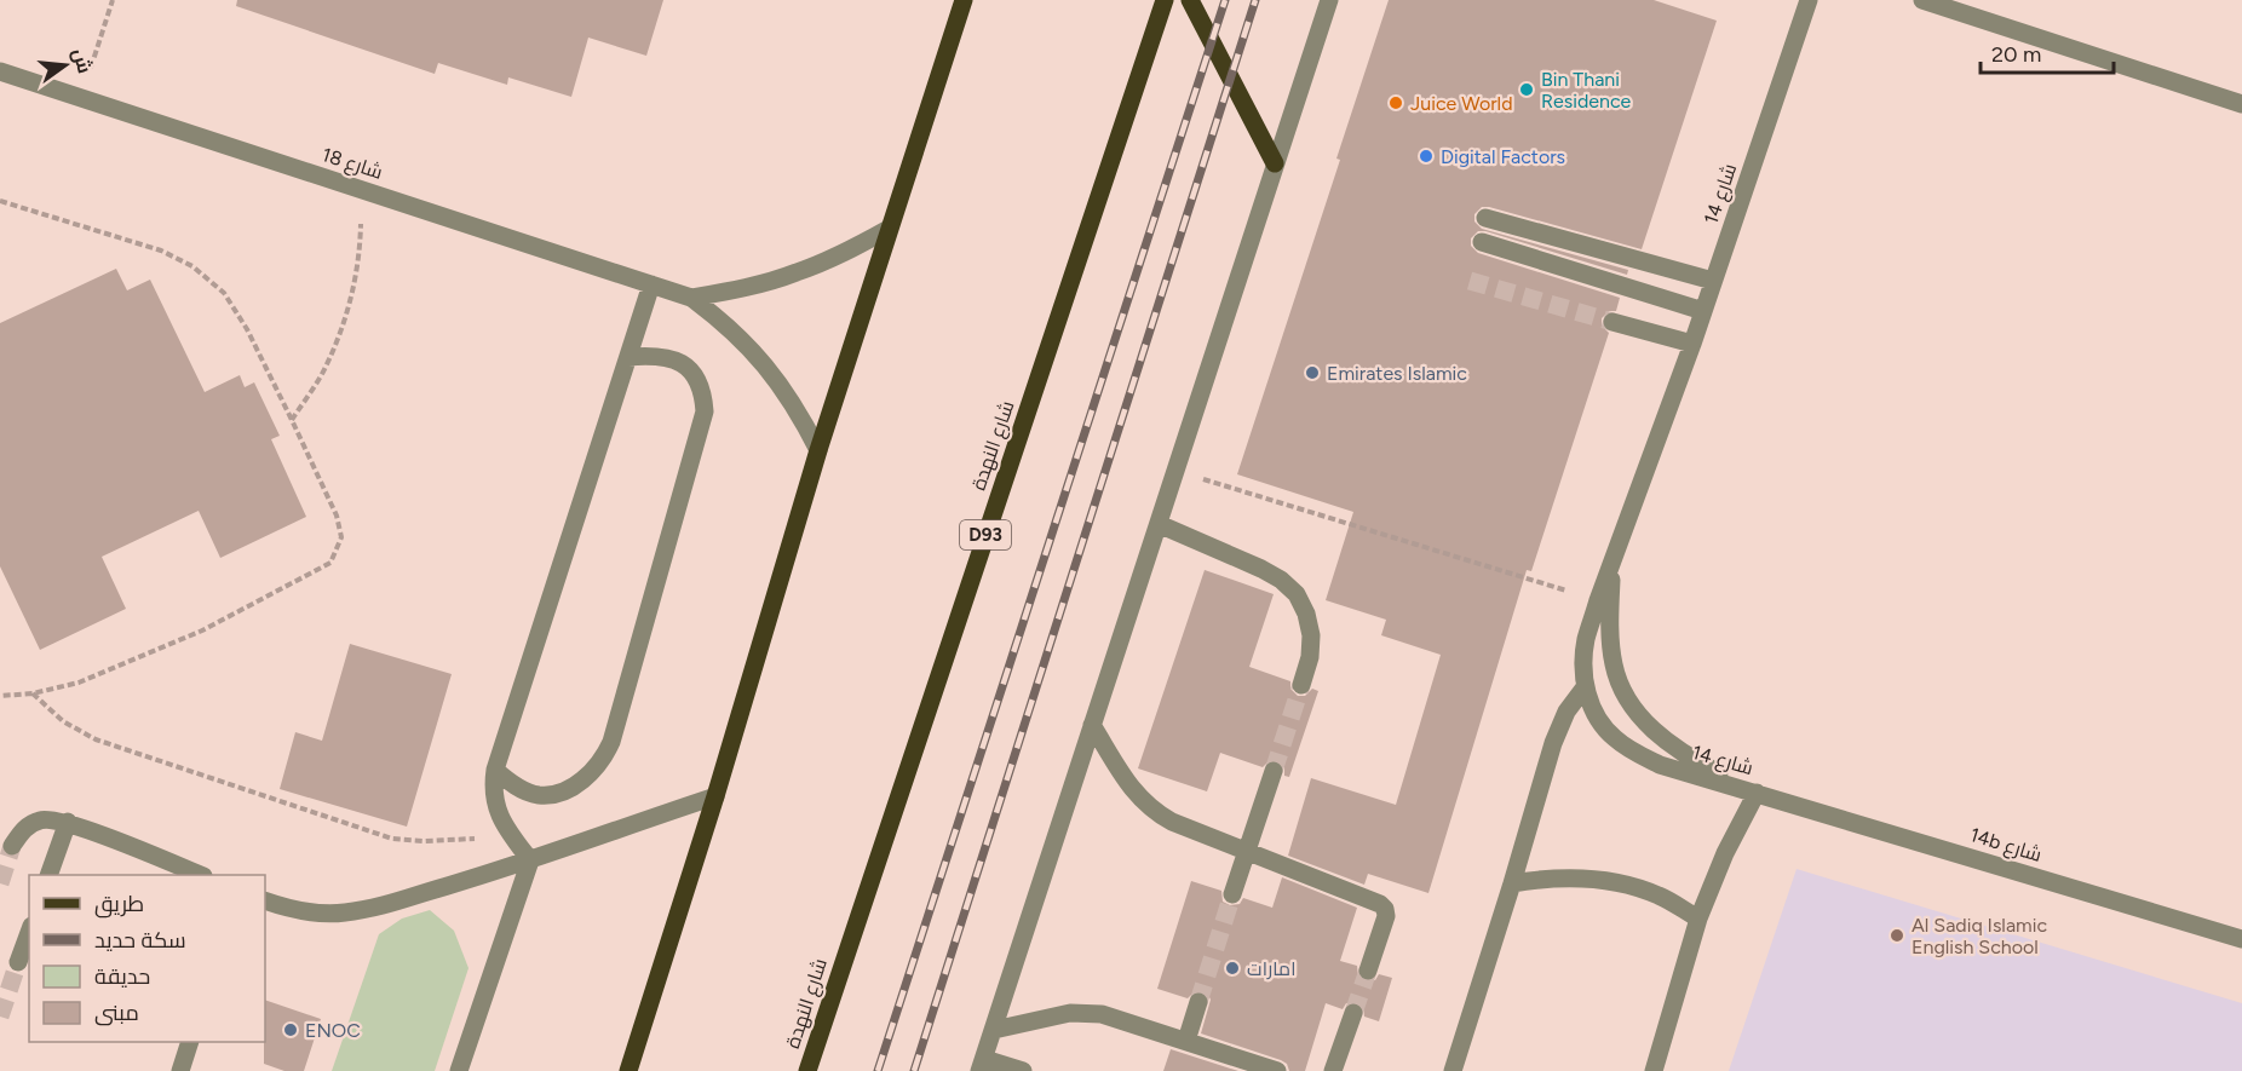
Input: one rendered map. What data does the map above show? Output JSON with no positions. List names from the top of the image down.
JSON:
{
  "streets": {
    "main road": ["شارع النهدة", "D93"],
    "street": ["شارع 18", "شارع 14", "14b شارع"]
  },
  "crossings": [
    ["شارع 14", "14b شارع"]
  ],
  "places": [
    "Bin Thani Residence",
    "Juice World",
    "Digital Factors",
    "Emirates Islamic",
    "Al Sadiq Islamic English School",
    "امارات",
    "ENOC"
  ],
  "legend": [
    "طريق",
    "سكة حديد",
    "حديقة",
    "مبنى"
  ],
  "scale_bar": "20 m",
  "north": "right"
}
